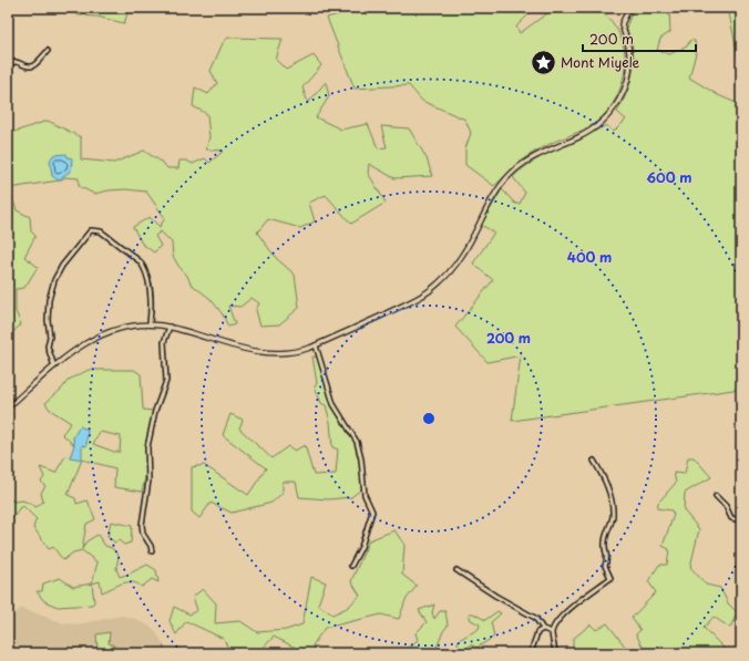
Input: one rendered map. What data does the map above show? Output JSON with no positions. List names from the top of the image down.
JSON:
{
  "places": {
    "place": ["Mont Miyele"]
  },
  "scale_bar": "200 m",
  "rings": ["600 m", "400 m", "200 m"]
}
